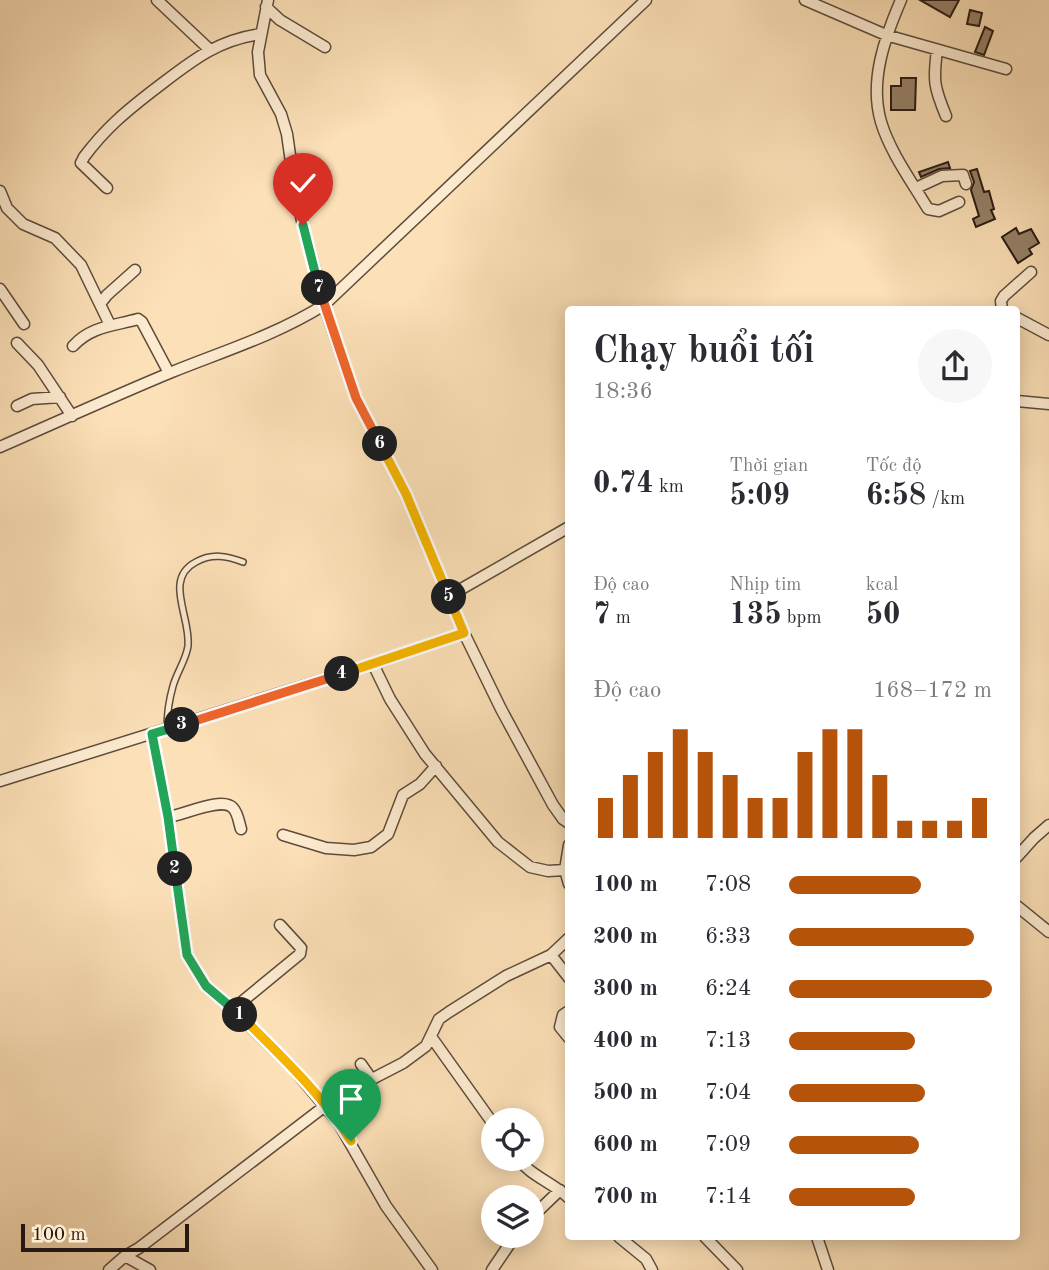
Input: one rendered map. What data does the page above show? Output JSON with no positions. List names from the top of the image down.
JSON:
{
  "scale_bar": "100 m",
  "page": {
    "pins": [
      "7",
      "6",
      "5",
      "4",
      "3",
      "2",
      "1"
    ],
    "heading": ["Chạy buổi tối", "18:36"],
    "stats": [
      ["0.74 km"],
      ["Thời gian", "5:09"],
      ["Tốc độ", "6:58 /km"],
      ["Độ cao", "7 m"],
      ["Nhịp tim", "135 bpm"],
      ["kcal", "50"]
    ],
    "chart": ["Độ cao", "168–172 m"],
    "list": [
      {
        "name": "100 m",
        "note": "7:08"
      },
      {
        "name": "200 m",
        "note": "6:33"
      },
      {
        "name": "300 m",
        "note": "6:24"
      },
      {
        "name": "400 m",
        "note": "7:13"
      },
      {
        "name": "500 m",
        "note": "7:04"
      },
      {
        "name": "600 m",
        "note": "7:09"
      },
      {
        "name": "700 m",
        "note": "7:14"
      }
    ],
    "scale": "100 m"
  }
}
